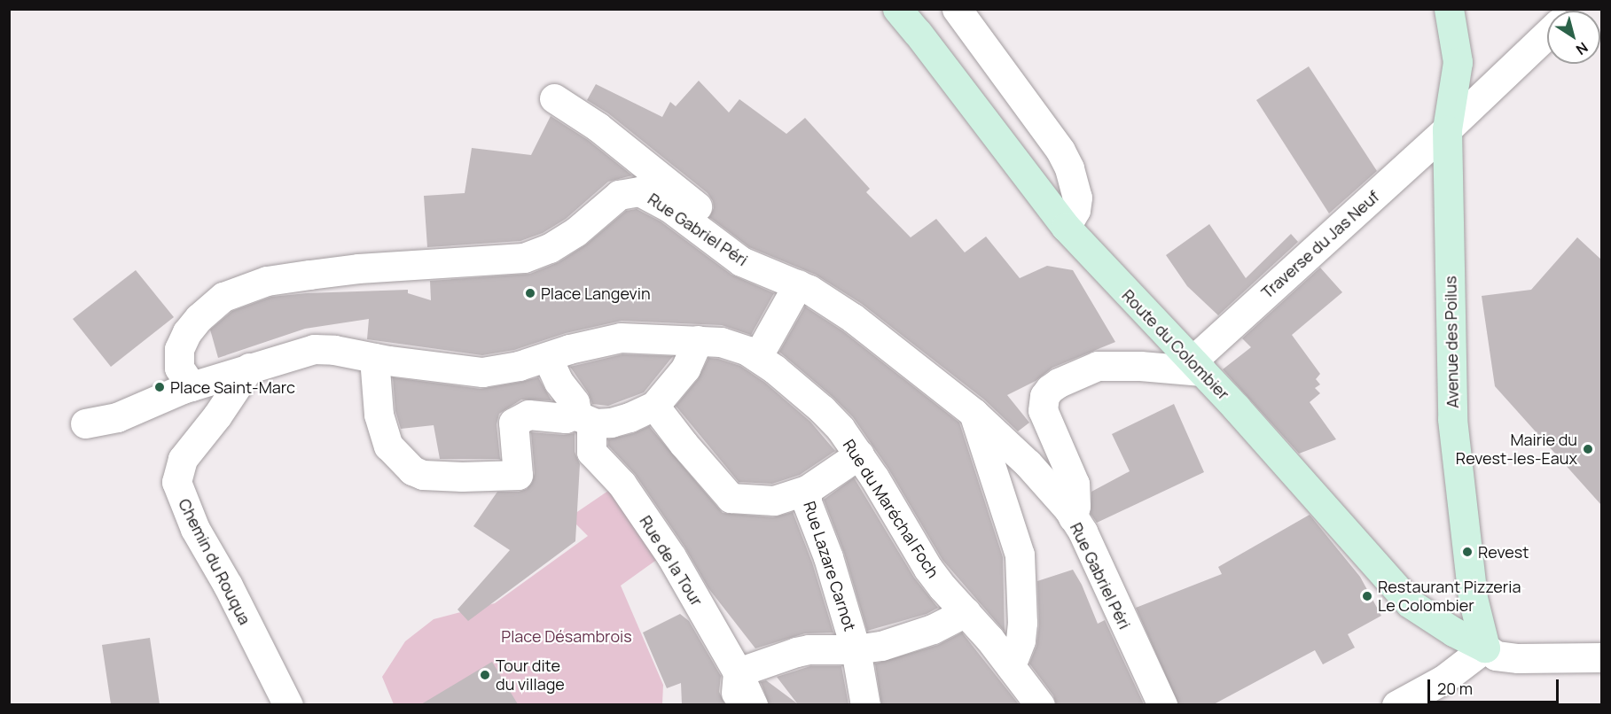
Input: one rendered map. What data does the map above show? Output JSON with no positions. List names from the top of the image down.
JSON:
{
  "streets": {
    "street": [
      "Rue Gabriel Péri",
      "Traverse du Jas Neuf",
      "Avenue des Poilus",
      "Route du Colombier",
      "Rue du Maréchal Foch",
      "Rue de la Tour",
      "Chemin du Rouqua",
      "Rue Lazare Carnot"
    ]
  },
  "crossings": [
    ["Traverse du Jas Neuf", "Avenue des Poilus"],
    ["Traverse du Jas Neuf", "Route du Colombier"],
    ["Avenue des Poilus", "Route du Colombier"],
    ["Rue du Maréchal Foch", "Chemin du Rouqua"],
    ["Rue du Maréchal Foch", "Rue Lazare Carnot"]
  ],
  "parks": ["Place Désambrois"],
  "places": [
    "Place Langevin",
    "Place Saint-Marc",
    "Mairie du Revest-les-Eaux",
    "Revest",
    "Restaurant Pizzeria Le Colombier",
    "Tour dite du village"
  ],
  "scale_bar": "20 m",
  "north": "bottom right"
}
